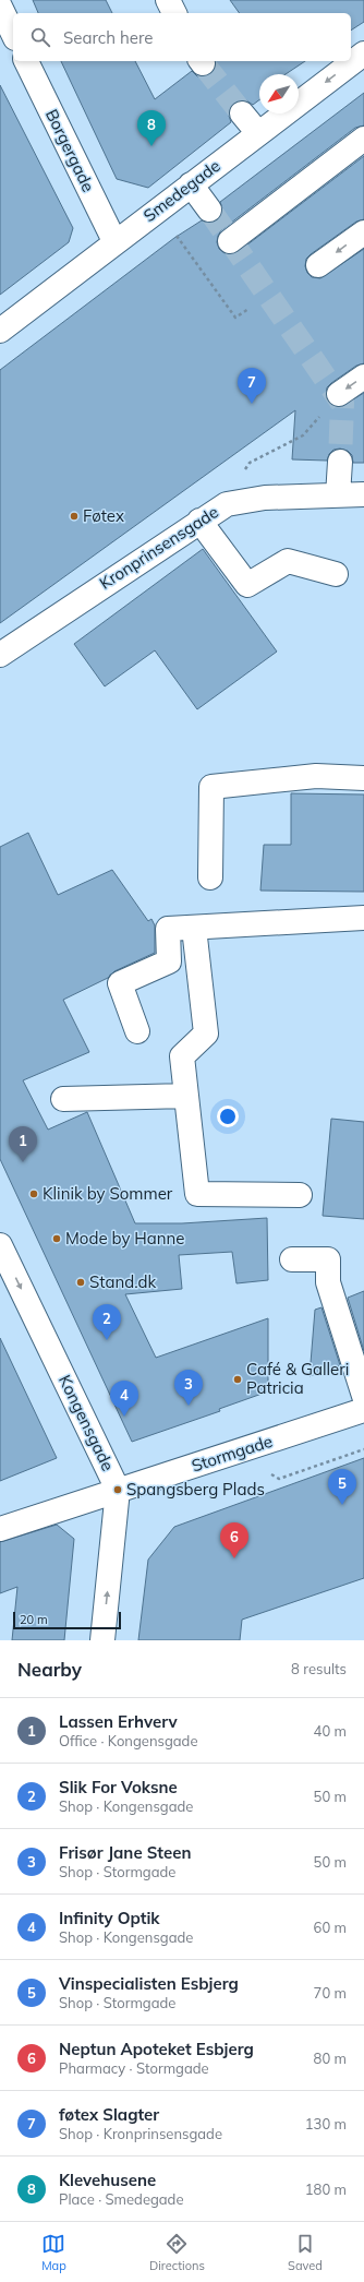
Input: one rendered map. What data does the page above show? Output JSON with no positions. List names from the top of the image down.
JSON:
{
  "streets": {
    "street": [
      "Borgergade",
      "Smedegade",
      "Kronprinsensgade",
      "Kongensgade",
      "Stormgade"
    ]
  },
  "crossings": [
    ["Borgergade", "Smedegade"],
    ["Kongensgade", "Stormgade"]
  ],
  "places": [
    "Føtex",
    "Klinik by Sommer",
    "Mode by Hanne",
    "Stand.dk",
    "Café & Galleri Patricia",
    "Spangsberg Plads"
  ],
  "scale_bar": "20 m",
  "north": "bottom left",
  "page": {
    "search": "Search here",
    "pins": [
      "8",
      "7",
      "1",
      "2",
      "3",
      "4",
      "5",
      "6"
    ],
    "scale": "20 m",
    "heading": ["Nearby", "8 results"],
    "list": [
      {
        "mark": "1",
        "name": "Lassen Erhverv",
        "note": "Office · Kongensgade",
        "value": "40 m"
      },
      {
        "mark": "2",
        "name": "Slik For Voksne",
        "note": "Shop · Kongensgade",
        "value": "50 m"
      },
      {
        "mark": "3",
        "name": "Frisør Jane Steen",
        "note": "Shop · Stormgade",
        "value": "50 m"
      },
      {
        "mark": "4",
        "name": "Infinity Optik",
        "note": "Shop · Kongensgade",
        "value": "60 m"
      },
      {
        "mark": "5",
        "name": "Vinspecialisten Esbjerg",
        "note": "Shop · Stormgade",
        "value": "70 m"
      },
      {
        "mark": "6",
        "name": "Neptun Apoteket Esbjerg",
        "note": "Pharmacy · Stormgade",
        "value": "80 m"
      },
      {
        "mark": "7",
        "name": "føtex Slagter",
        "note": "Shop · Kronprinsensgade",
        "value": "130 m"
      },
      {
        "mark": "8",
        "name": "Klevehusene",
        "note": "Place · Smedegade",
        "value": "180 m"
      }
    ],
    "nav": ["Map", "Directions", "Saved"]
  }
}
